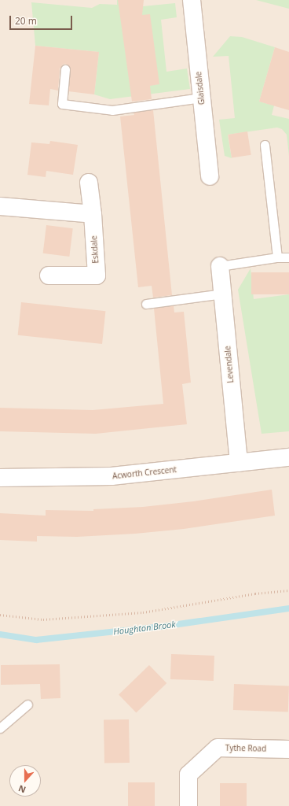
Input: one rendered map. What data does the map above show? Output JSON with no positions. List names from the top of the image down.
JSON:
{
  "streets": {
    "street": [
      "Glaisdale",
      "Eskdale",
      "Levendale",
      "Acworth Crescent",
      "Tythe Road"
    ]
  },
  "crossings": [
    ["Levendale", "Acworth Crescent"]
  ],
  "water": ["Houghton Brook"],
  "scale_bar": "20 m",
  "north": "bottom"
}
